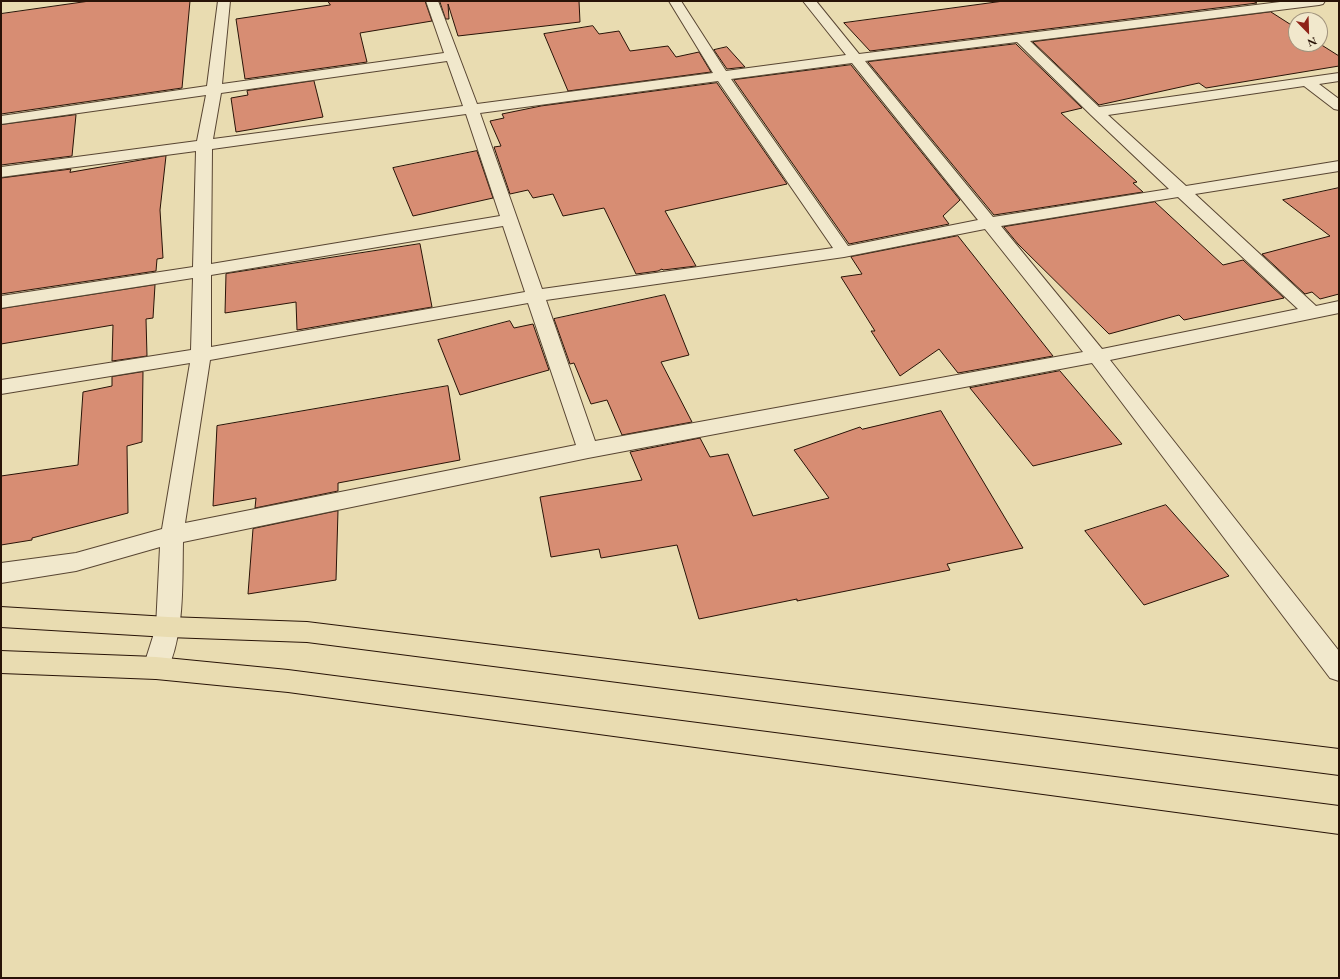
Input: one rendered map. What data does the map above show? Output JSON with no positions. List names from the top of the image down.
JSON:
{
  "north": "bottom right"
}
